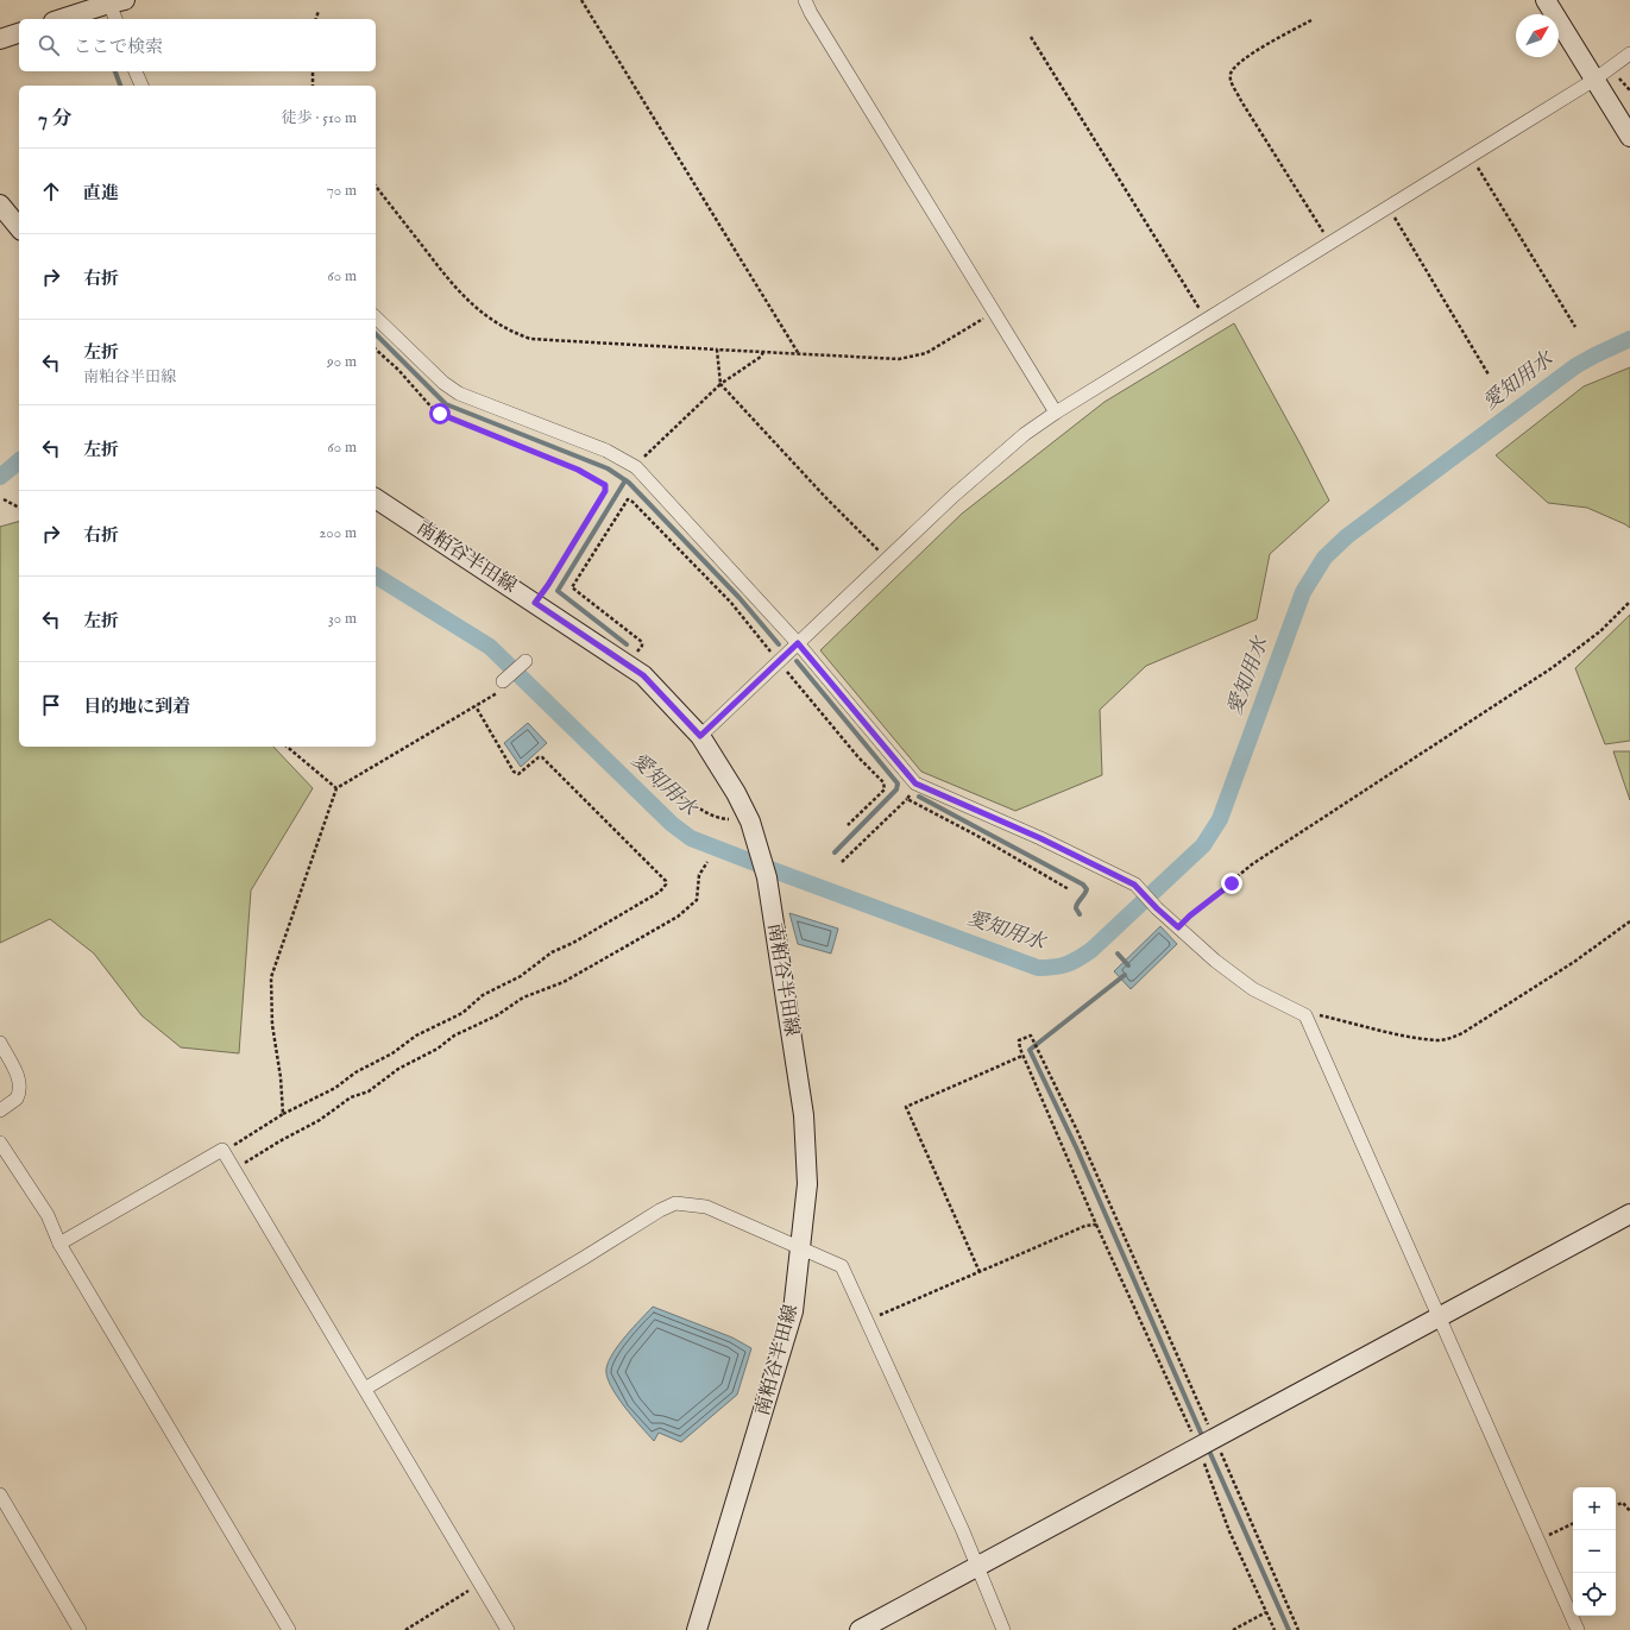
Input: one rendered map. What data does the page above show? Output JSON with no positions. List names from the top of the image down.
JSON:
{
  "streets": {
    "main road": ["南粕谷半田線"]
  },
  "water": ["愛知用水"],
  "north": "top right",
  "page": {
    "search": "ここで検索",
    "heading": ["7 分", "徒歩 · 510 m"],
    "list": [
      ["直進", "70 m"],
      ["右折", "60 m"],
      ["左折", "南粕谷半田線", "90 m"],
      ["左折", "60 m"],
      ["右折", "200 m"],
      ["左折", "30 m"],
      "目的地に到着"
    ],
    "map_buttons": ["+", "−"]
  }
}
